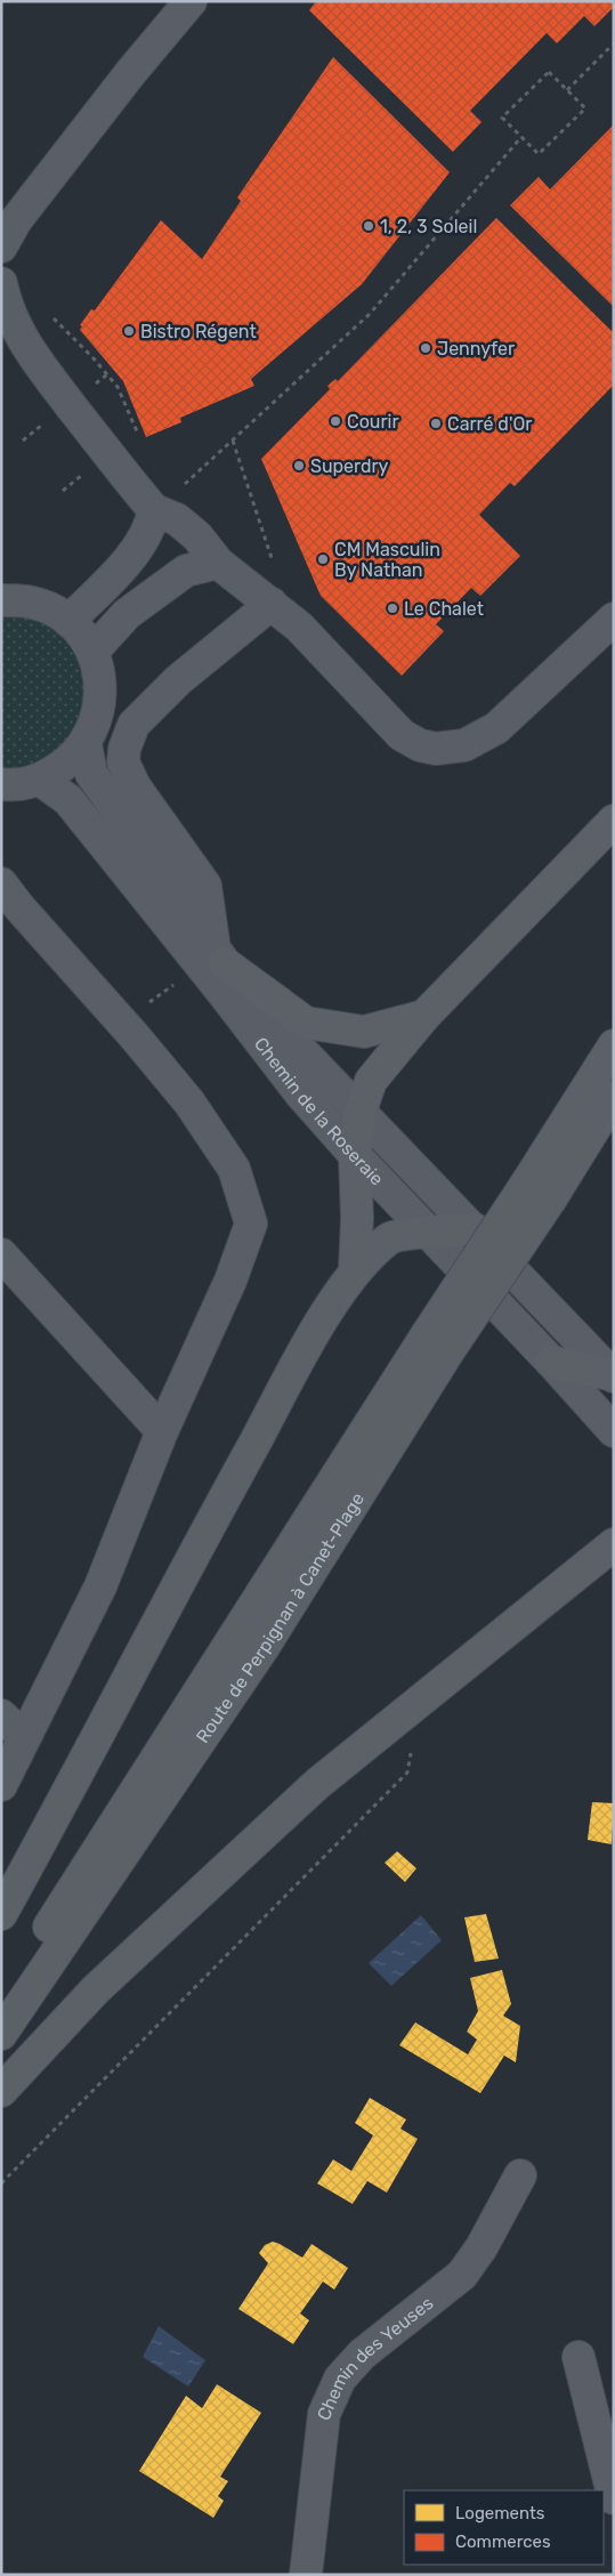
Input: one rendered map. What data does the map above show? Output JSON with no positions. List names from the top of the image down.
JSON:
{
  "streets": {
    "main road": ["Route de Perpignan à Canet-Plage"],
    "street": ["Chemin de la Roseraie", "Chemin des Yeuses"]
  },
  "places": [
    "1, 2, 3 Soleil",
    "Bistro Régent",
    "Jennyfer",
    "Courir",
    "Carré d'Or",
    "Superdry",
    "CM Masculin By Nathan",
    "Le Chalet"
  ],
  "legend": ["Logements", "Commerces"]
}
